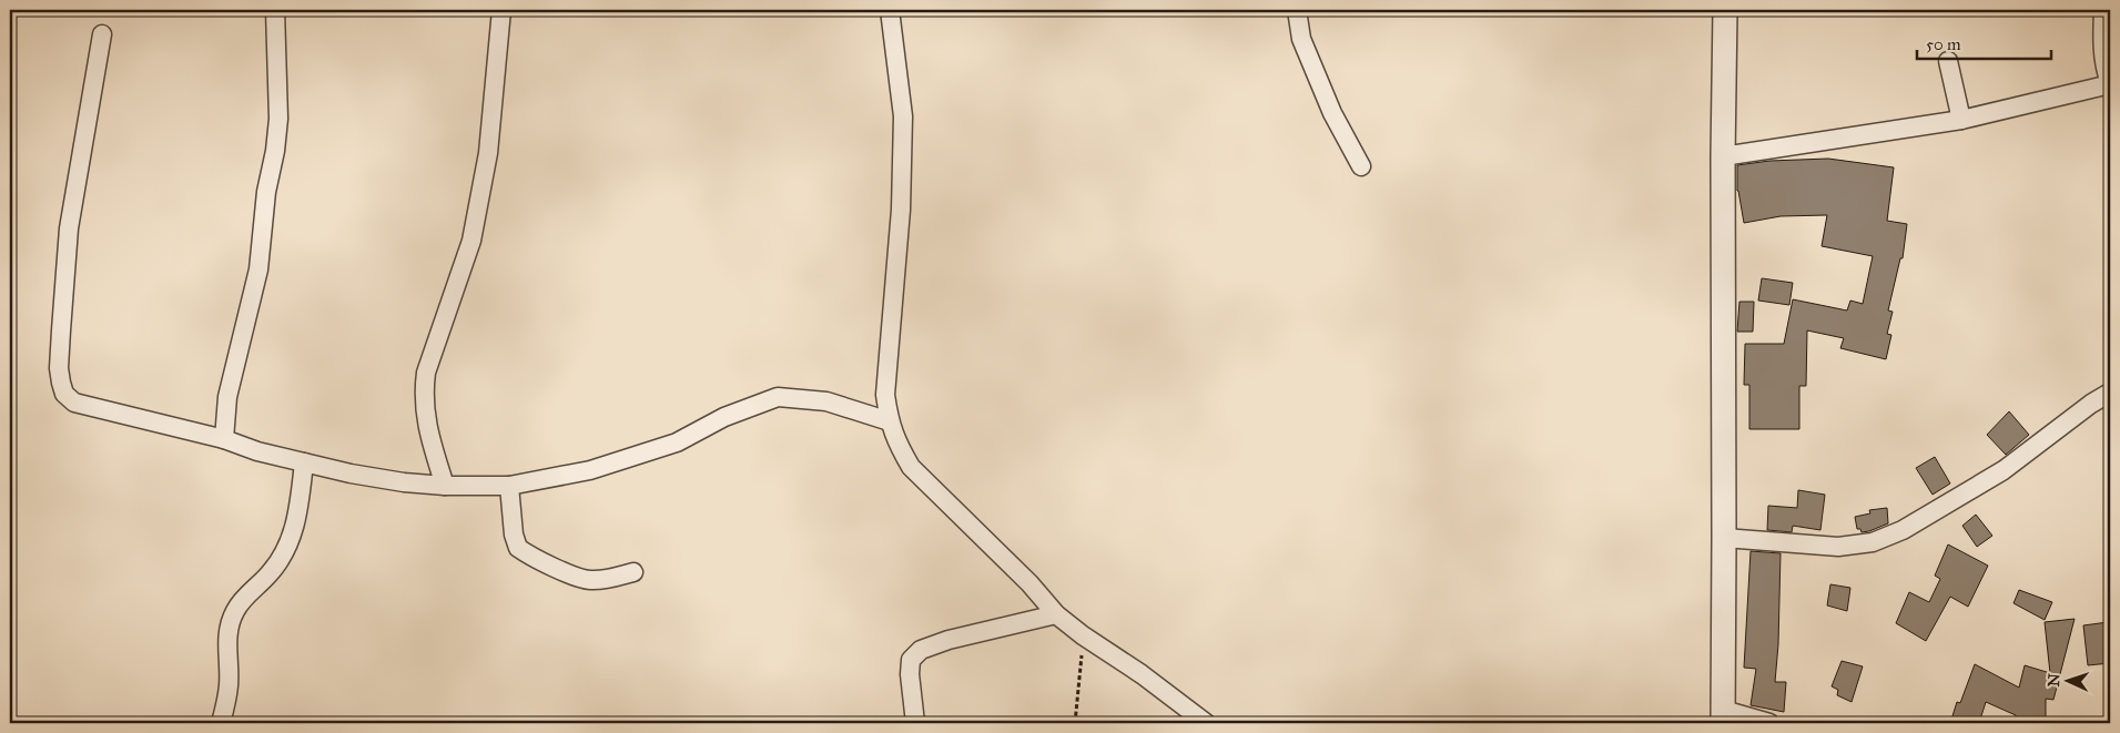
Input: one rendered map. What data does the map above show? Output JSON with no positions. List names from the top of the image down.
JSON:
{
  "scale_bar": "50 m",
  "north": "left"
}
